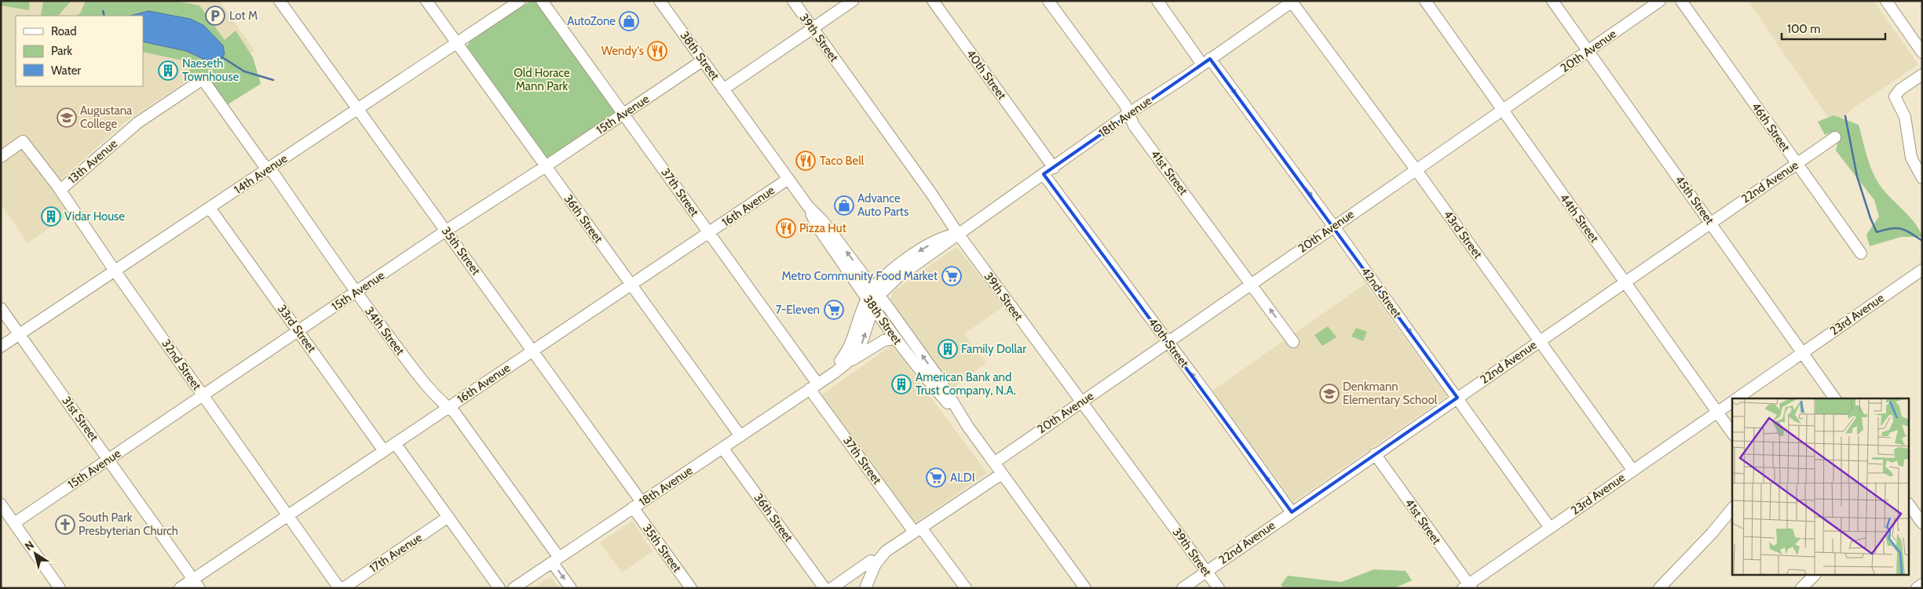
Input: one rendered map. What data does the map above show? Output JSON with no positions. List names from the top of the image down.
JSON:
{
  "streets": {
    "street": [
      "39th Street",
      "20th Avenue",
      "38th Street",
      "40th Street",
      "15th Avenue",
      "18th Avenue",
      "46th Street",
      "13th Avenue",
      "41st Street",
      "14th Avenue",
      "22nd Avenue",
      "37th Street",
      "45th Street",
      "16th Avenue",
      "44th Street",
      "36th Street",
      "43rd Street",
      "35th Street",
      "42nd Street",
      "23rd Avenue",
      "33rd Street",
      "34th Street",
      "32nd Street",
      "31st Street",
      "17th Avenue"
    ]
  },
  "crossings": [
    ["39th Street", "20th Avenue"],
    ["39th Street", "18th Avenue"],
    ["39th Street", "22nd Avenue"],
    ["20th Avenue", "38th Street"],
    ["20th Avenue", "40th Street"],
    ["20th Avenue", "41st Street"],
    ["20th Avenue", "45th Street"],
    ["20th Avenue", "44th Street"],
    ["20th Avenue", "43rd Street"],
    ["20th Avenue", "42nd Street"],
    ["38th Street", "15th Avenue"],
    ["38th Street", "18th Avenue"],
    ["38th Street", "16th Avenue"],
    ["40th Street", "18th Avenue"],
    ["40th Street", "22nd Avenue"],
    ["15th Avenue", "37th Street"],
    ["15th Avenue", "36th Street"],
    ["15th Avenue", "35th Street"],
    ["15th Avenue", "33rd Street"],
    ["15th Avenue", "34th Street"],
    ["15th Avenue", "32nd Street"],
    ["15th Avenue", "31st Street"],
    ["18th Avenue", "41st Street"],
    ["18th Avenue", "37th Street"],
    ["18th Avenue", "36th Street"],
    ["18th Avenue", "43rd Street"],
    ["18th Avenue", "35th Street"],
    ["18th Avenue", "42nd Street"],
    ["18th Avenue", "34th Street"],
    ["46th Street", "22nd Avenue"],
    ["13th Avenue", "34th Street"],
    ["13th Avenue", "32nd Street"],
    ["41st Street", "22nd Avenue"],
    ["41st Street", "23rd Avenue"],
    ["14th Avenue", "36th Street"],
    ["14th Avenue", "35th Street"],
    ["14th Avenue", "33rd Street"],
    ["14th Avenue", "34th Street"],
    ["14th Avenue", "32nd Street"],
    ["14th Avenue", "31st Street"],
    ["22nd Avenue", "45th Street"],
    ["22nd Avenue", "44th Street"],
    ["22nd Avenue", "43rd Street"],
    ["22nd Avenue", "42nd Street"],
    ["37th Street", "16th Avenue"],
    ["45th Street", "23rd Avenue"],
    ["16th Avenue", "36th Street"],
    ["16th Avenue", "35th Street"],
    ["16th Avenue", "33rd Street"],
    ["16th Avenue", "34th Street"],
    ["16th Avenue", "32nd Street"],
    ["16th Avenue", "31st Street"],
    ["44th Street", "23rd Avenue"],
    ["43rd Street", "23rd Avenue"],
    ["42nd Street", "23rd Avenue"]
  ],
  "one_way": ["42nd Street"],
  "parks": ["Old Horace Mann Park"],
  "places": {
    "parking": ["Lot M"],
    "shop": ["AutoZone", "Advance Auto Parts"],
    "restaurant": ["Wendy's", "Taco Bell", "Pizza Hut"],
    "building": [
      "Naeseth Townhouse",
      "Vidar House",
      "Family Dollar",
      "American Bank and Trust Company, N.A."
    ],
    "school or university": ["Augustana College", "Denkmann Elementary School"],
    "supermarket": ["Metro Community Food Market", "7-Eleven", "ALDI"],
    "church": ["South Park Presbyterian Church"]
  },
  "legend": ["Road", "Park", "Water"],
  "scale_bar": "100 m",
  "north": "top left"
}
